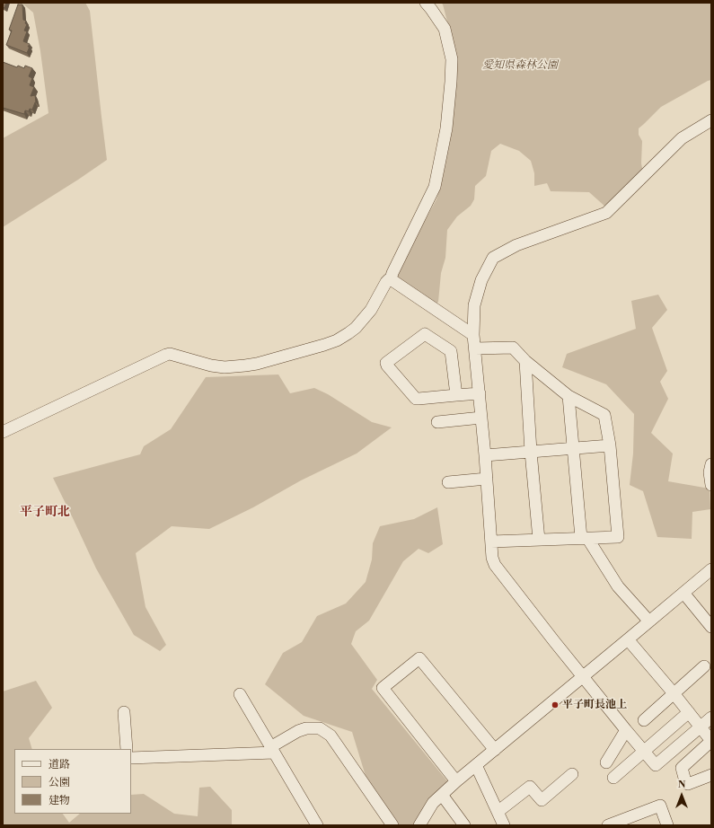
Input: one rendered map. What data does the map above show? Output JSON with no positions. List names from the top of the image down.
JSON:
{
  "districts": ["平子町北"],
  "parks": ["愛知県森林公園"],
  "places": ["平子町長池上"],
  "legend": ["道路", "公園", "建物"],
  "north": "top"
}
